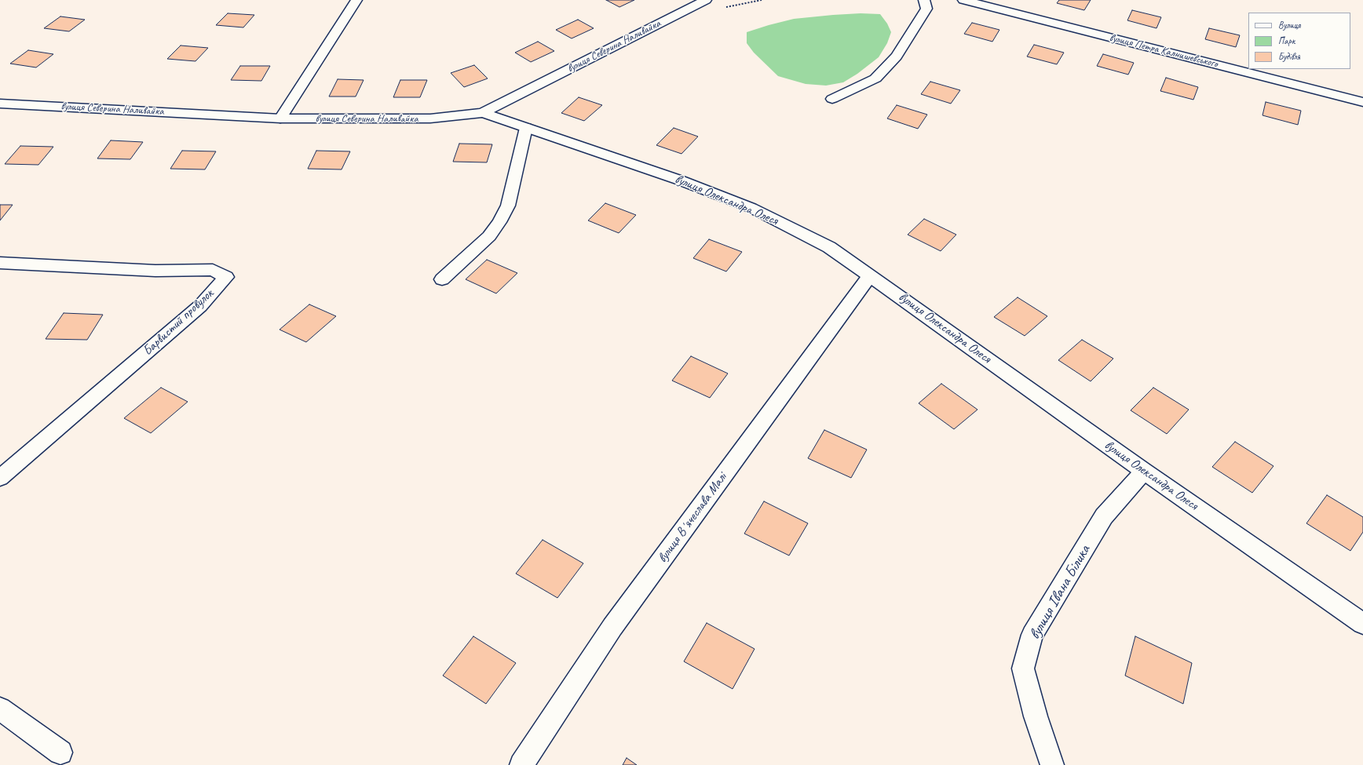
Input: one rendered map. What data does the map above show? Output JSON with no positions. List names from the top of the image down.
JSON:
{
  "streets": {
    "street": [
      "вулиця Северина Наливайка",
      "вулиця Петра Калнишевського",
      "вулиця Олександра Олеся",
      "Барвистий провулок",
      "вулиця Вʼячеслава Малі",
      "вулиця Івана Білика"
    ]
  },
  "crossings": [
    ["вулиця Северина Наливайка", "вулиця Олександра Олеся"],
    ["вулиця Олександра Олеся", "вулиця Вʼячеслава Малі"],
    ["вулиця Олександра Олеся", "вулиця Івана Білика"]
  ],
  "legend": ["Вулиця", "Парк", "Будівля"]
}
